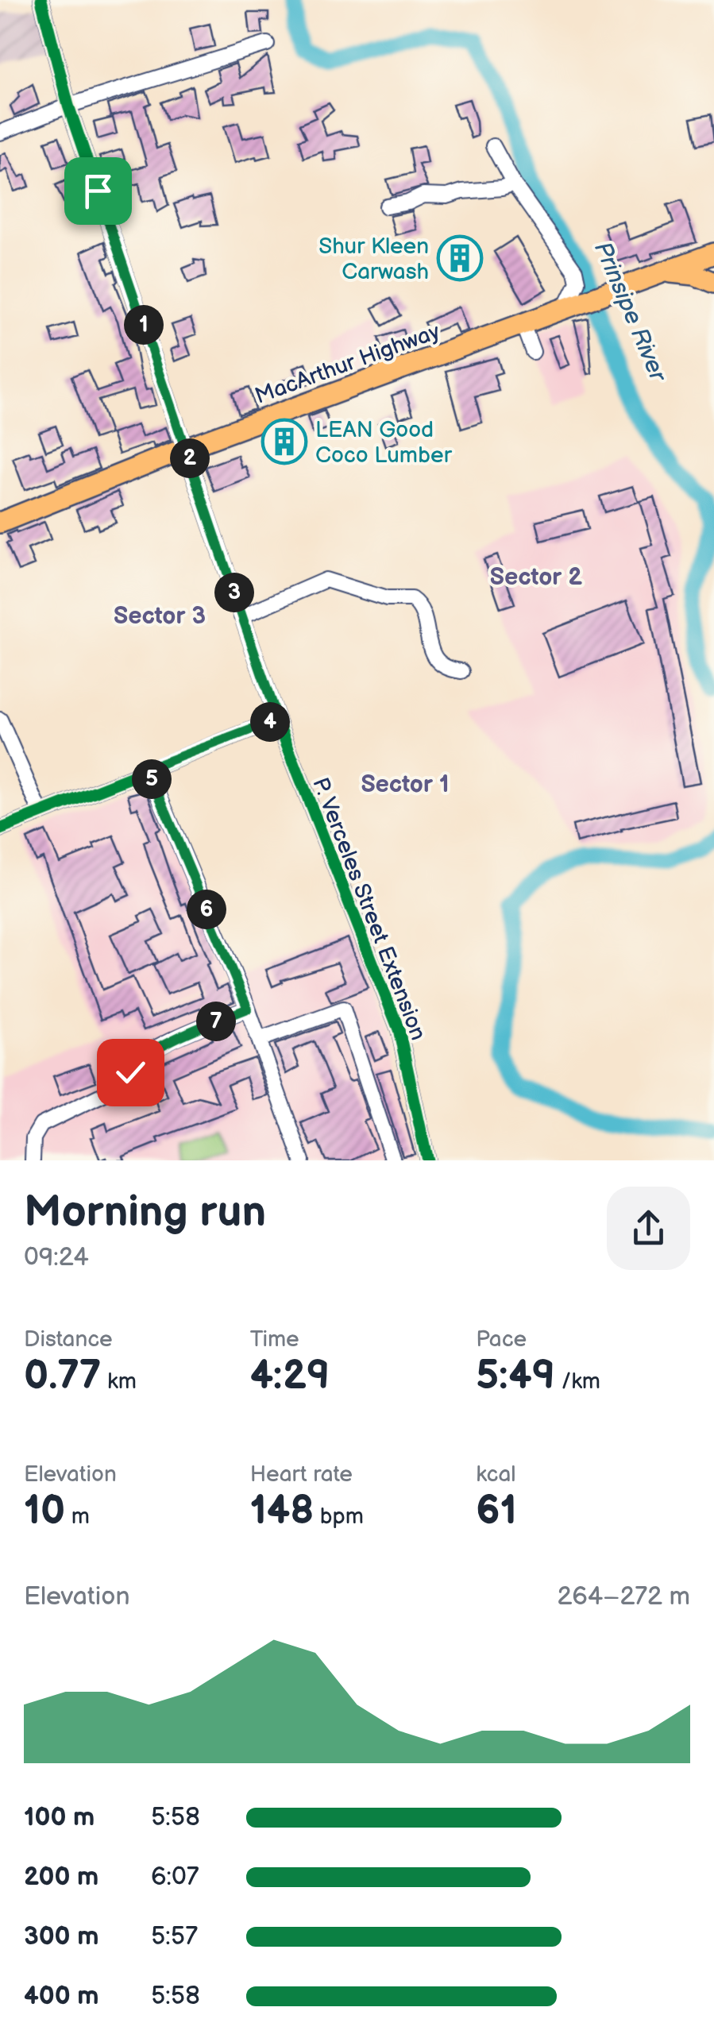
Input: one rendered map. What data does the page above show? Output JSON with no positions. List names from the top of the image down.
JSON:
{
  "streets": {
    "highway": ["MacArthur Highway"],
    "street": ["P. Verceles Street Extension"]
  },
  "crossings": [
    ["MacArthur Highway", "P. Verceles Street Extension"]
  ],
  "districts": ["Sector 2", "Sector 3", "Sector 1"],
  "water": ["Prinsipe River"],
  "places": {
    "building": ["Shur Kleen Carwash", "LEAN Good Coco Lumber"]
  },
  "page": {
    "pins": [
      "1",
      "2",
      "3",
      "4",
      "5",
      "6",
      "7"
    ],
    "heading": ["Morning run", "09:24"],
    "stats": [
      ["Distance", "0.77 km"],
      ["Time", "4:29"],
      ["Pace", "5:49 /km"],
      ["Elevation", "10 m"],
      ["Heart rate", "148 bpm"],
      ["kcal", "61"]
    ],
    "chart": ["Elevation", "264–272 m"],
    "list": [
      {
        "name": "100 m",
        "note": "5:58"
      },
      {
        "name": "200 m",
        "note": "6:07"
      },
      {
        "name": "300 m",
        "note": "5:57"
      },
      {
        "name": "400 m",
        "note": "5:58"
      }
    ]
  }
}
